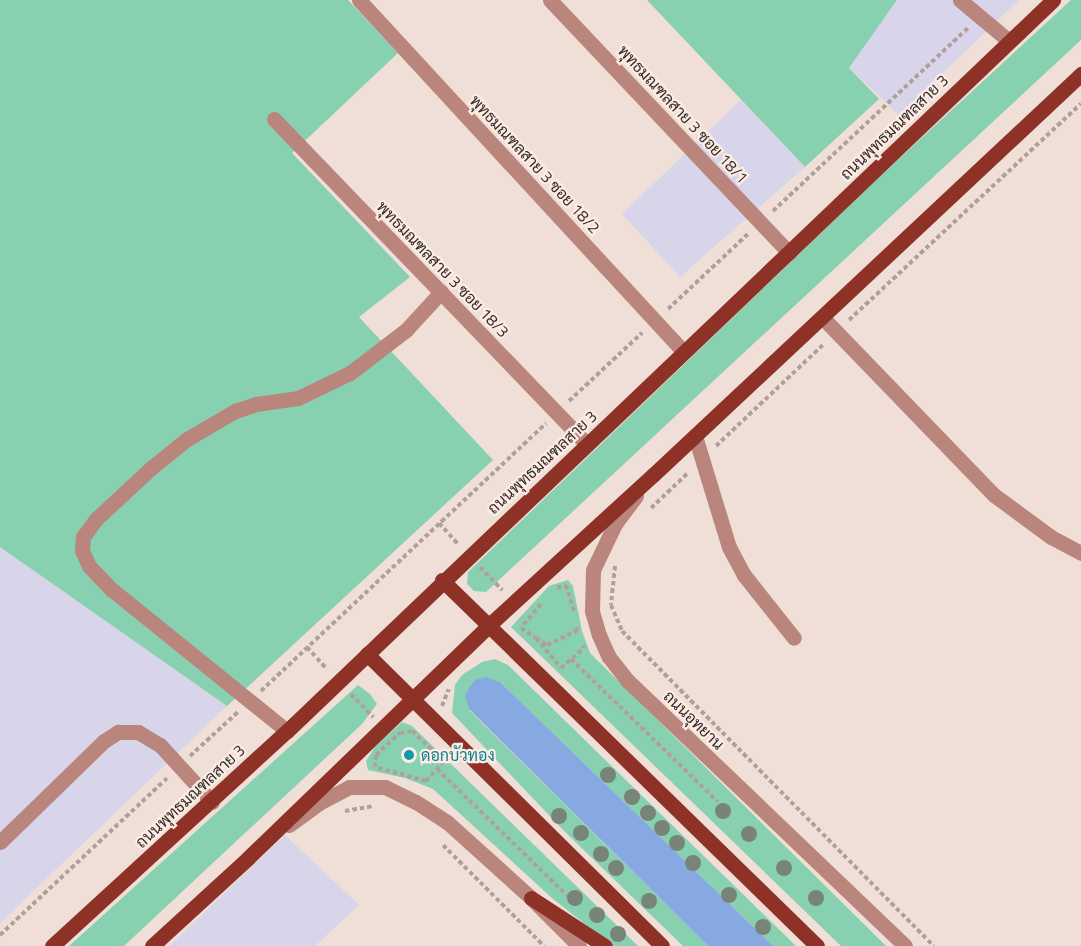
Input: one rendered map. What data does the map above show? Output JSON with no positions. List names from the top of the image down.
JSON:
{
  "streets": {
    "main road": ["ถนนพุทธมณฑลสาย 3"],
    "street": [
      "พุทธมณฑลสาย 3 ซอย 18/1",
      "พุทธมณฑลสาย 3 ซอย 18/2",
      "พุทธมณฑลสาย 3 ซอย 18/3",
      "ถนนอุทยาน"
    ]
  },
  "crossings": [
    ["พุทธมณฑลสาย 3 ซอย 18/1", "ถนนพุทธมณฑลสาย 3"],
    ["ถนนพุทธมณฑลสาย 3", "พุทธมณฑลสาย 3 ซอย 18/2"],
    ["ถนนพุทธมณฑลสาย 3", "พุทธมณฑลสาย 3 ซอย 18/3"]
  ],
  "places": ["ดอกบัวทอง"]
}
